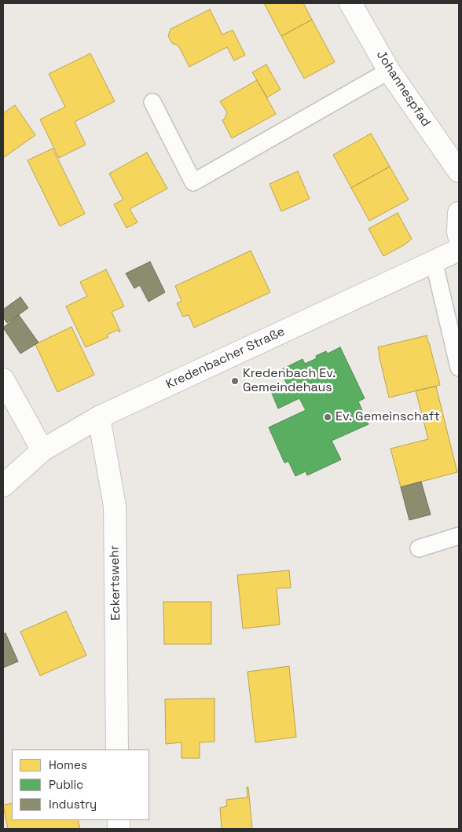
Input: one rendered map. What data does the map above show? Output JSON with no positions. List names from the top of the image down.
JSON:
{
  "streets": {
    "street": ["Johannespfad", "Kredenbacher Straße", "Eckertswehr"]
  },
  "crossings": [
    ["Kredenbacher Straße", "Eckertswehr"]
  ],
  "places": ["Kredenbach Ev. Gemeindehaus", "Ev. Gemeinschaft"],
  "legend": ["Homes", "Public", "Industry"]
}
